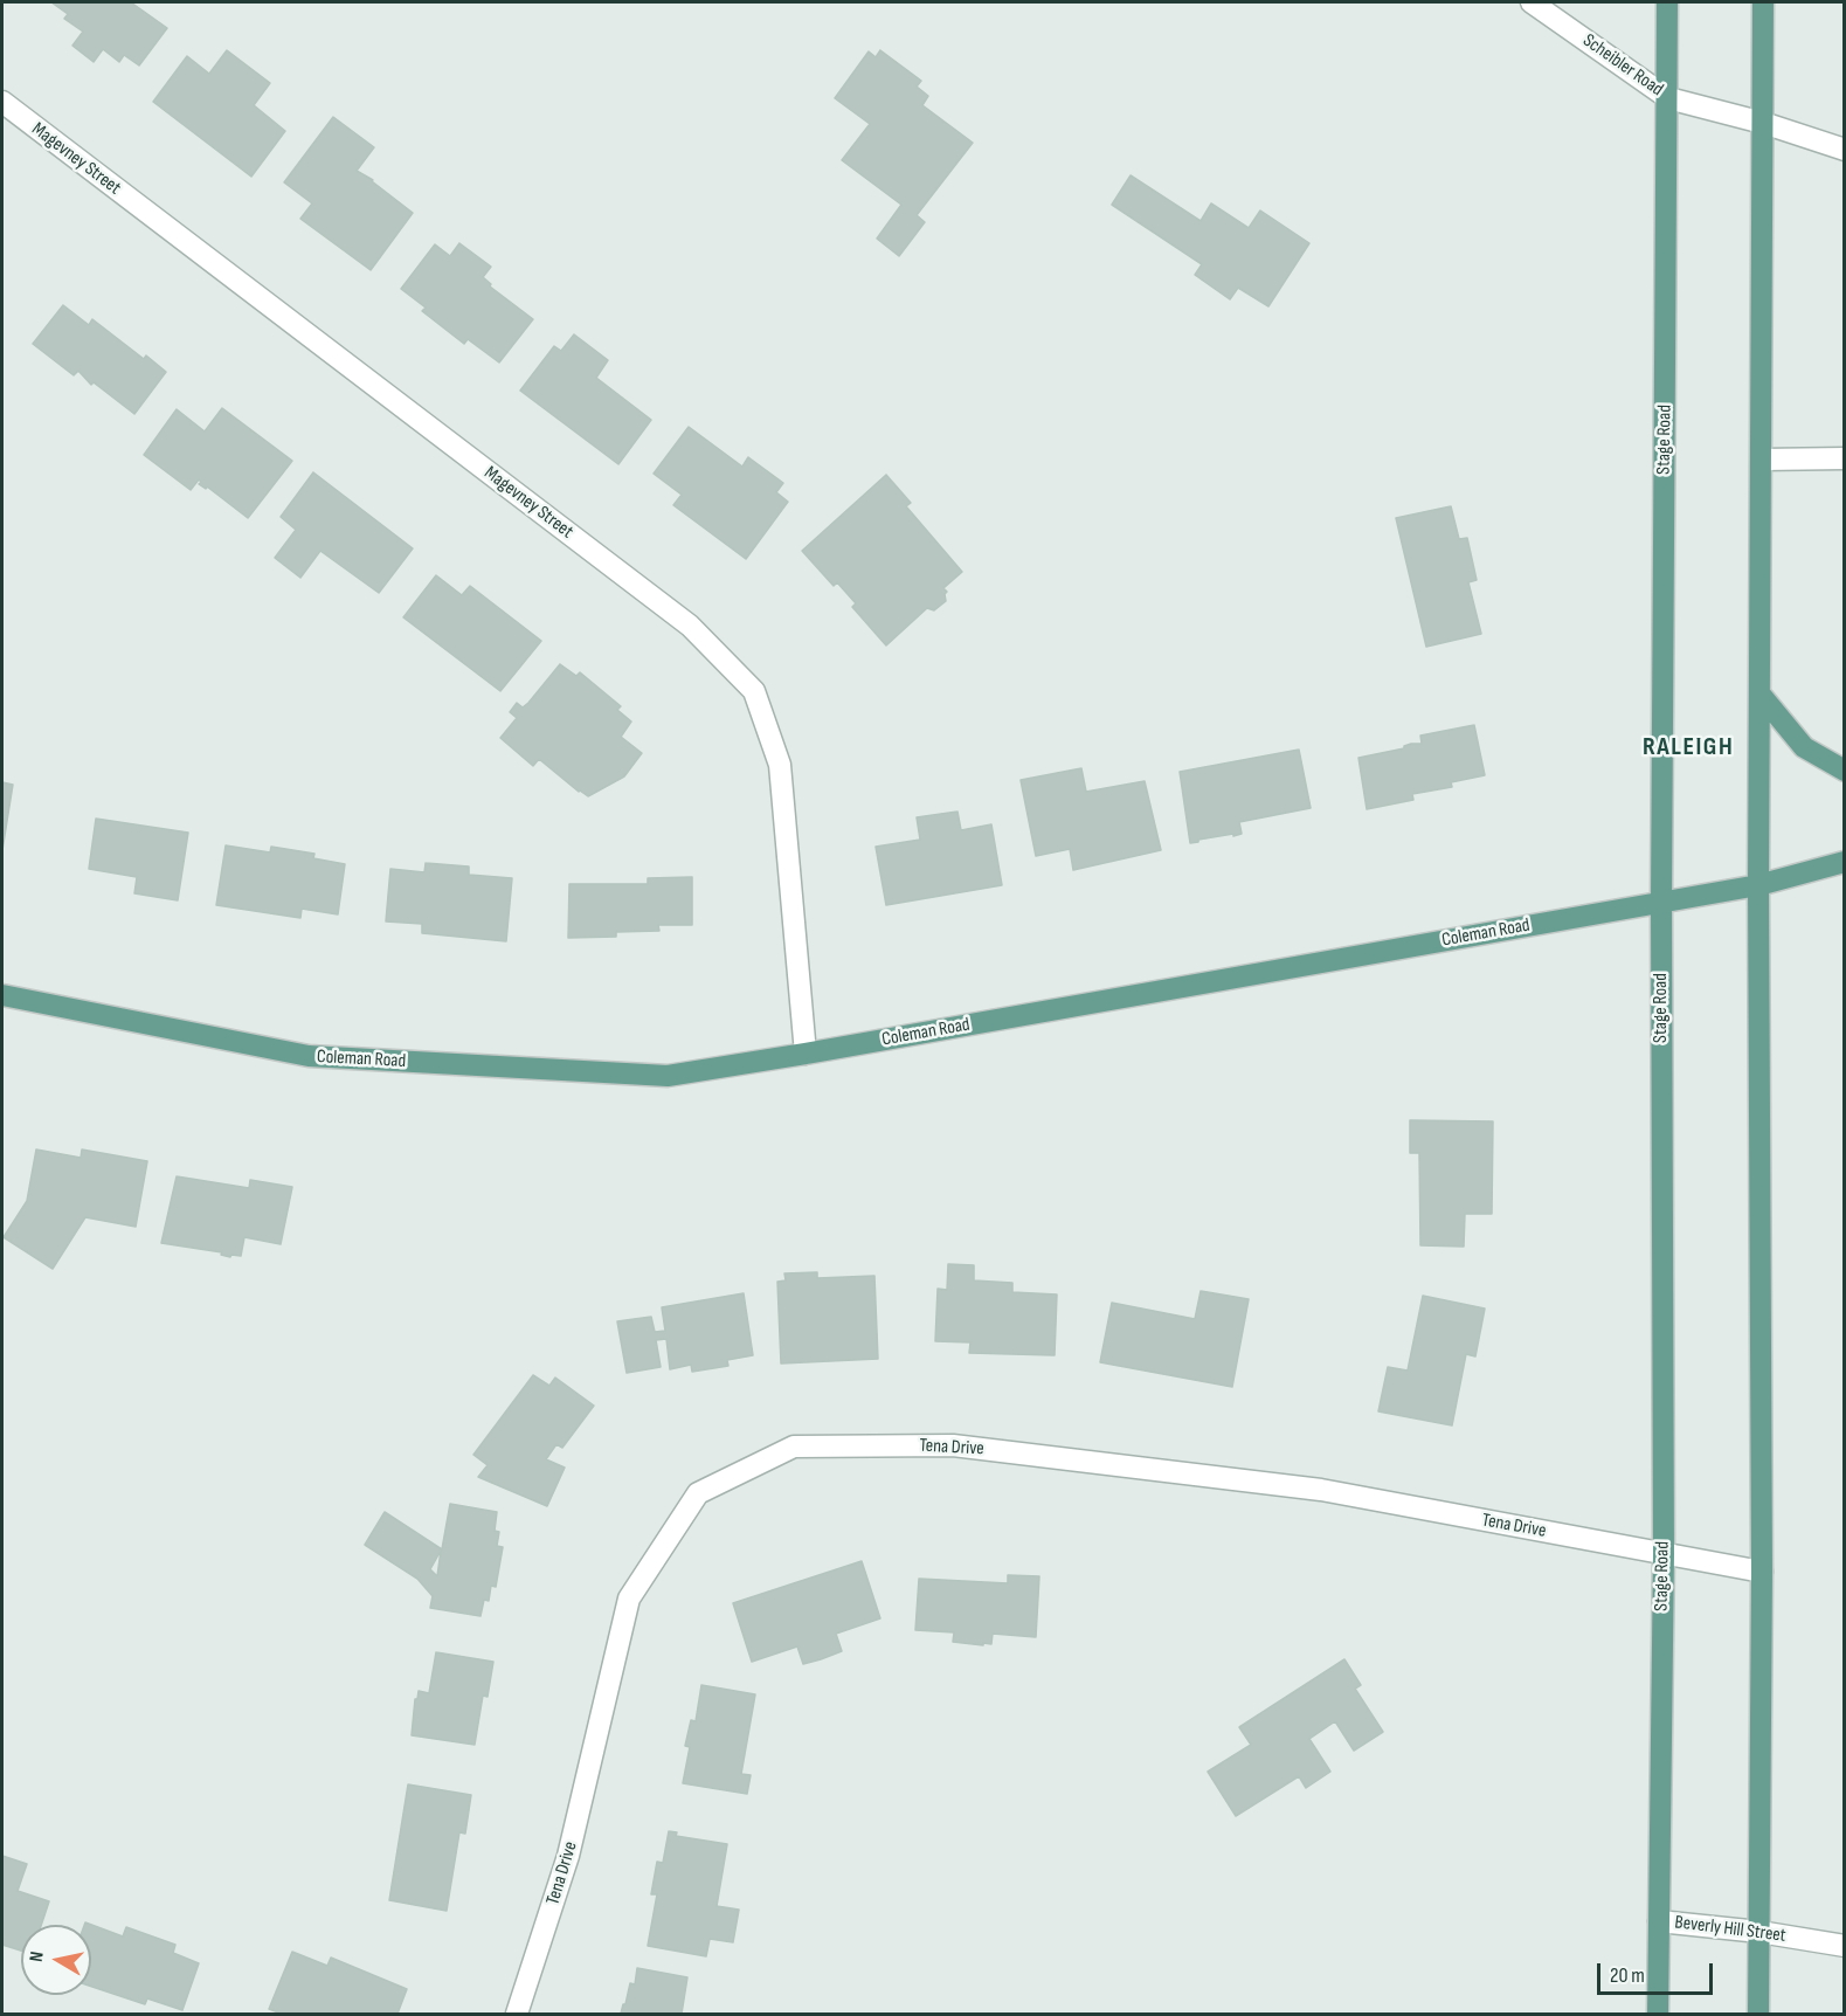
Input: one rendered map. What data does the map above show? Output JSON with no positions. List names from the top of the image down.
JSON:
{
  "streets": {
    "main road": ["Stage Road", "Coleman Road"],
    "street": [
      "Scheibler Road",
      "Magevney Street",
      "Tena Drive",
      "Beverly Hill Street"
    ]
  },
  "crossings": [
    ["Scheibler Road", "Stage Road"],
    ["Magevney Street", "Coleman Road"],
    ["Stage Road", "Coleman Road"],
    ["Stage Road", "Tena Drive"],
    ["Stage Road", "Beverly Hill Street"]
  ],
  "districts": ["RALEIGH"],
  "scale_bar": "20 m",
  "north": "left"
}
